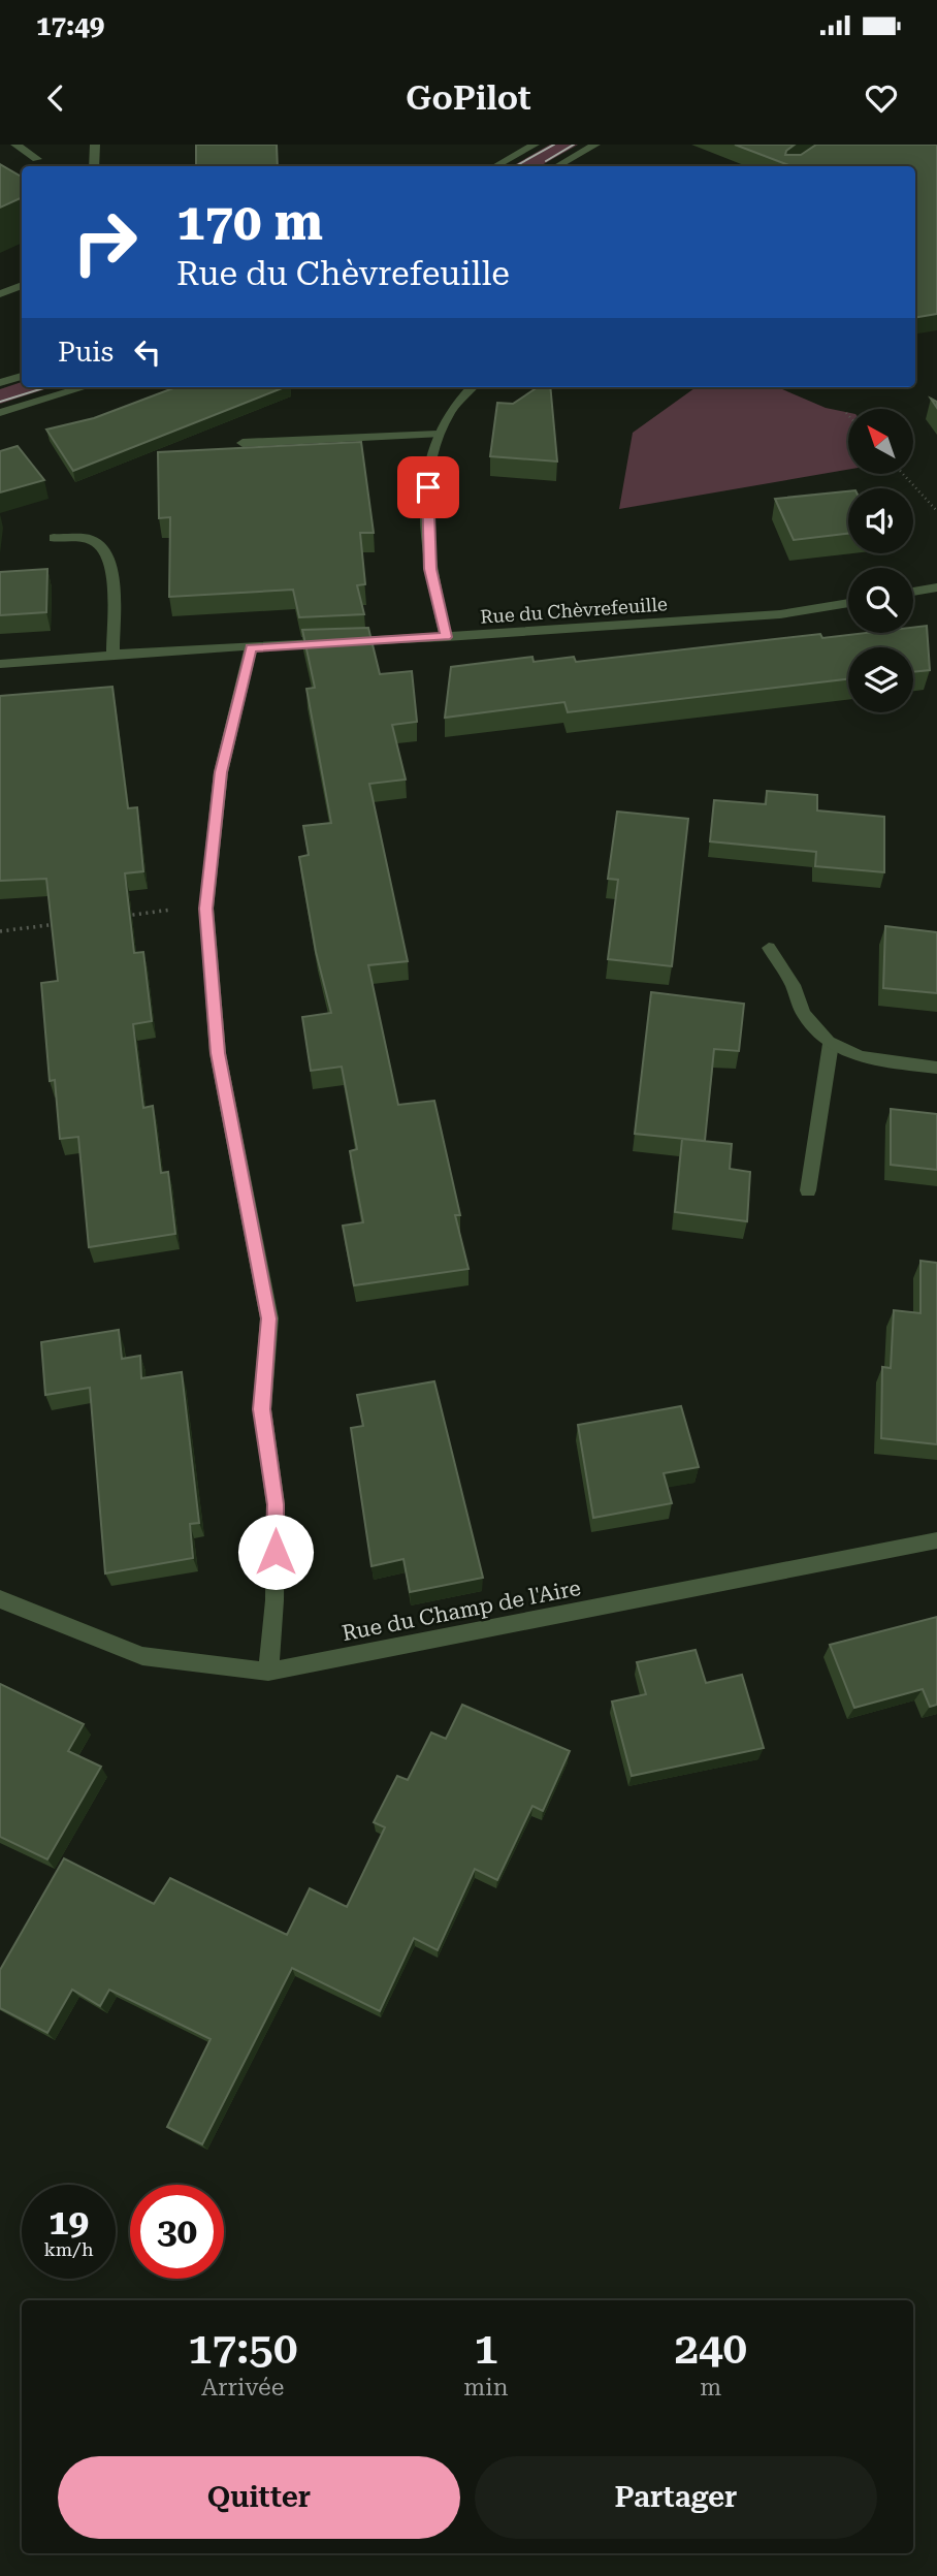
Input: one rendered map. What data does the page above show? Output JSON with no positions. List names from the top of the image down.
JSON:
{
  "streets": {
    "street": ["Rue du Chèvrefeuille", "Rue du Champ de l'Aire"]
  },
  "north": "top left",
  "page": {
    "status": "17:49",
    "header": "GoPilot",
    "turn": ["170 m", "Rue du Chèvrefeuille"],
    "then": "Puis",
    "speed": "19 km/h",
    "limit": "30",
    "eta": [
      "17:50",
      "Arrivée",
      "1",
      "min",
      "240",
      "m"
    ],
    "buttons": ["Quitter", "Partager"]
  }
}
